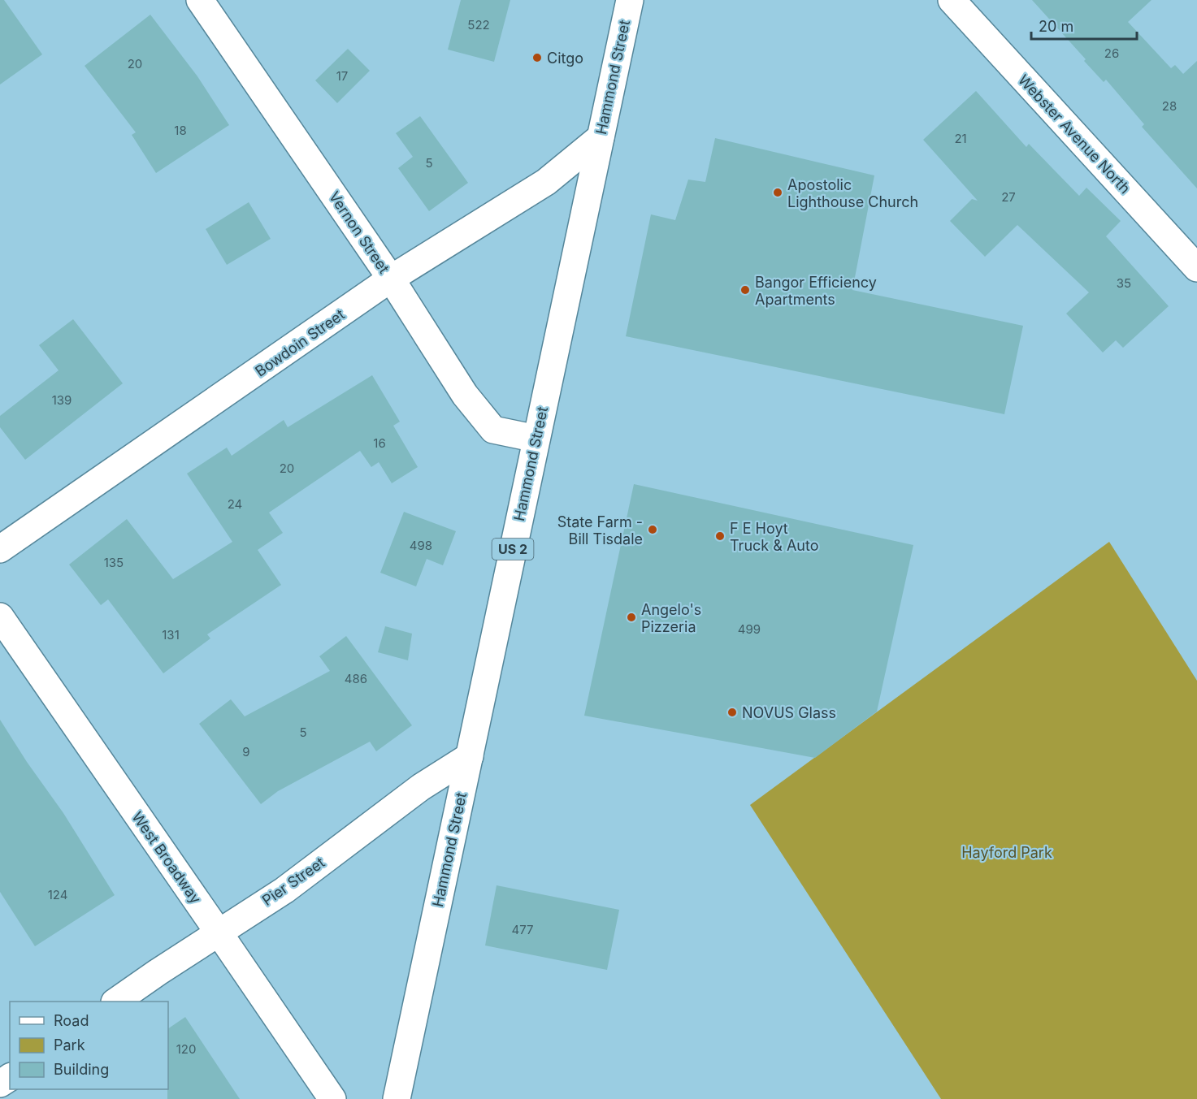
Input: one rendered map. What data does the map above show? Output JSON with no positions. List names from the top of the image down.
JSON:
{
  "streets": {
    "street": [
      "Hammond Street",
      "Webster Avenue North",
      "Vernon Street",
      "Bowdoin Street",
      "US 2",
      "West Broadway",
      "Pier Street"
    ]
  },
  "crossings": [
    ["Hammond Street", "Vernon Street"],
    ["Hammond Street", "Bowdoin Street"],
    ["Hammond Street", "Pier Street"],
    ["Vernon Street", "Bowdoin Street"],
    ["West Broadway", "Pier Street"]
  ],
  "parks": ["Hayford Park"],
  "places": [
    "Citgo",
    "Apostolic Lighthouse Church",
    "Bangor Efficiency Apartments",
    "State Farm - Bill Tisdale",
    "F E Hoyt Truck & Auto",
    "Angelo's Pizzeria",
    "NOVUS Glass"
  ],
  "house_numbers": [
    "522",
    "26",
    "20",
    "17",
    "28",
    "18",
    "21",
    "5",
    "27",
    "35",
    "139",
    "16",
    "20",
    "24",
    "498",
    "135",
    "499",
    "131",
    "486",
    "5",
    "9",
    "124",
    "477",
    "120"
  ],
  "legend": ["Road", "Park", "Building"],
  "scale_bar": "20 m"
}
